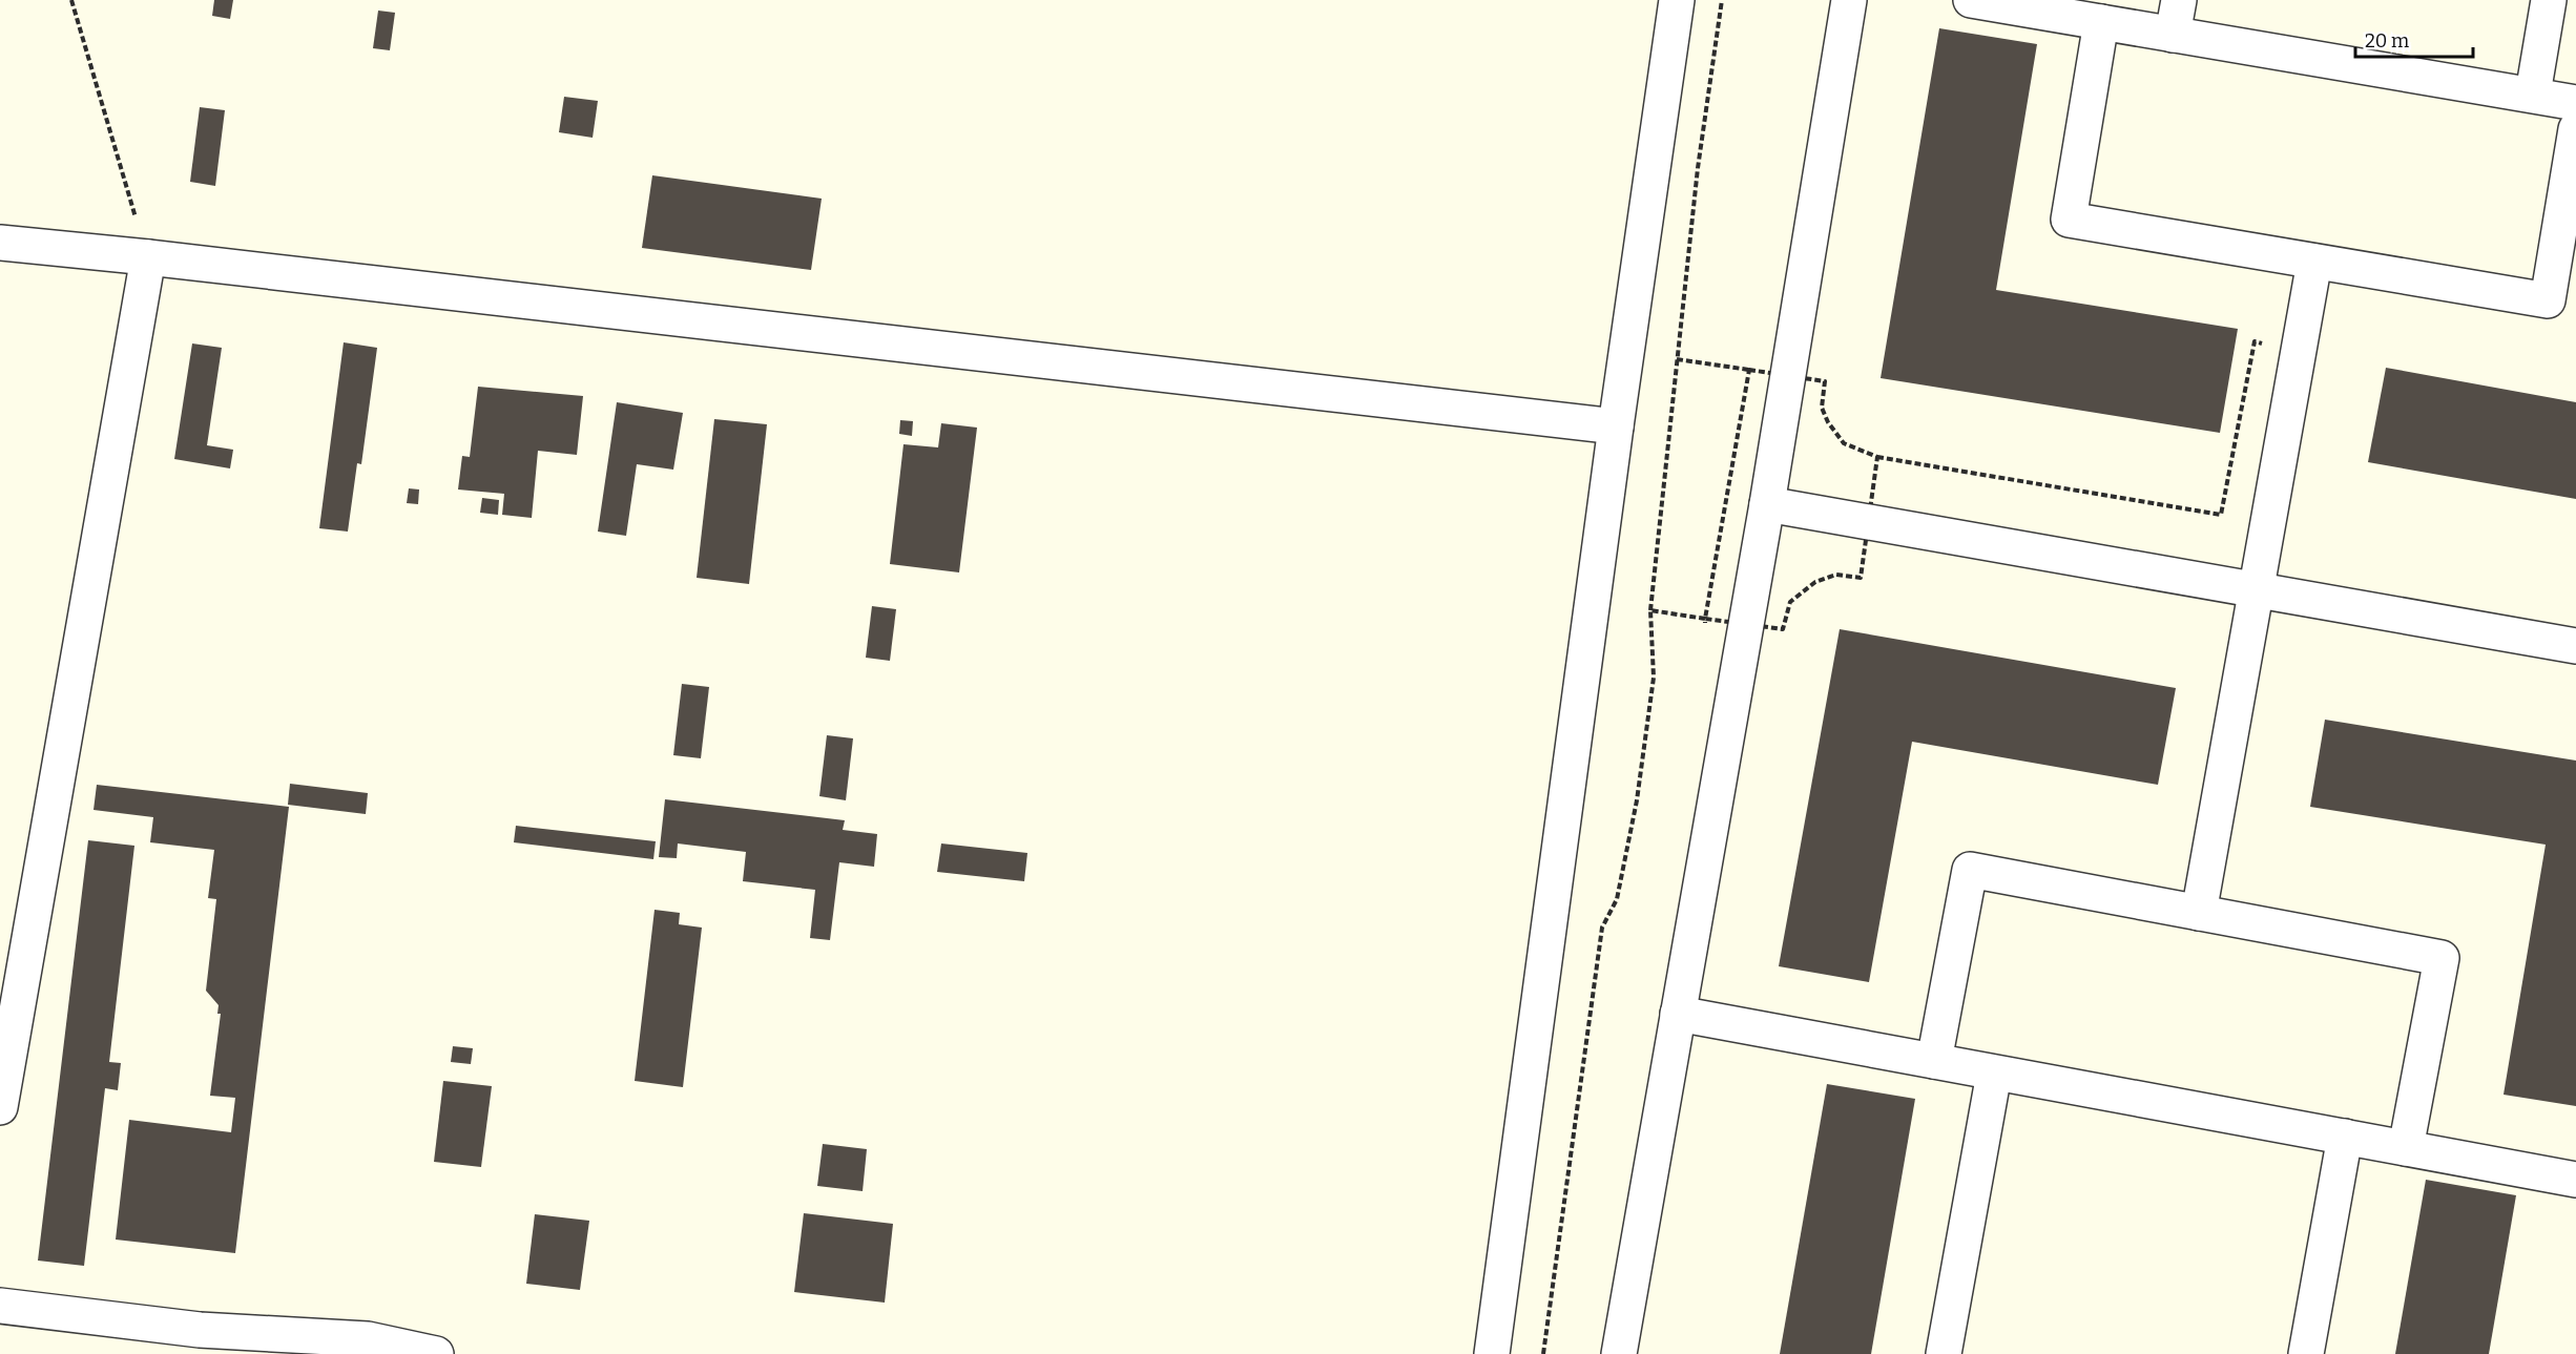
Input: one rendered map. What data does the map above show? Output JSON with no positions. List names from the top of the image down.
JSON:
{
  "scale_bar": "20 m"
}
